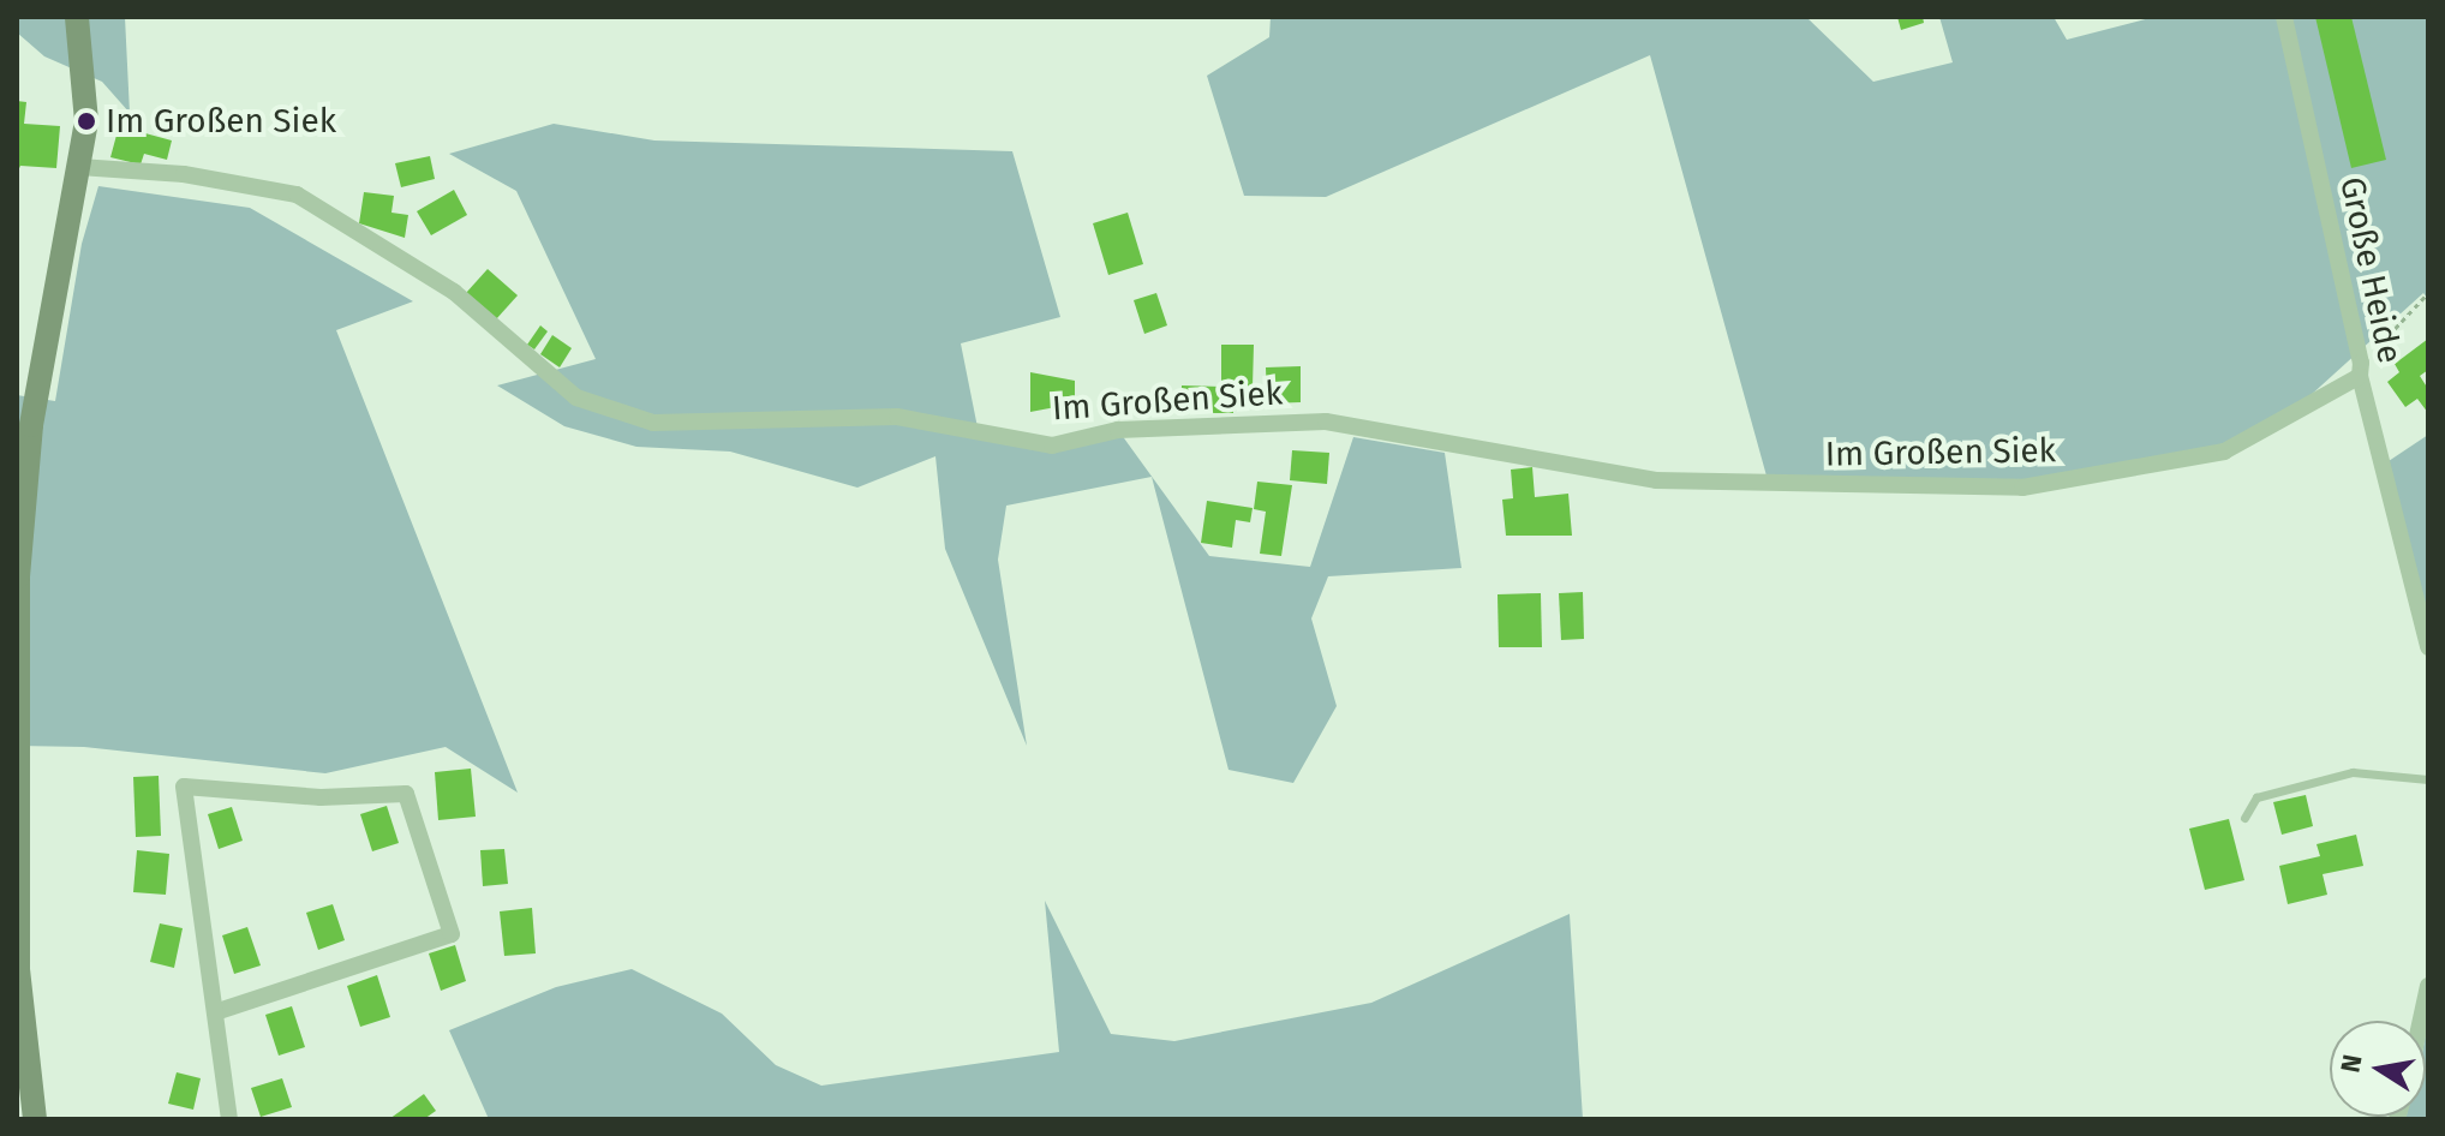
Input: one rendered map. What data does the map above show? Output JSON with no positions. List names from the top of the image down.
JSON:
{
  "streets": {
    "street": ["Große Heide", "Im Großen Siek"]
  },
  "crossings": [
    ["Große Heide", "Im Großen Siek"]
  ],
  "places": ["Im Großen Siek"],
  "north": "left"
}
